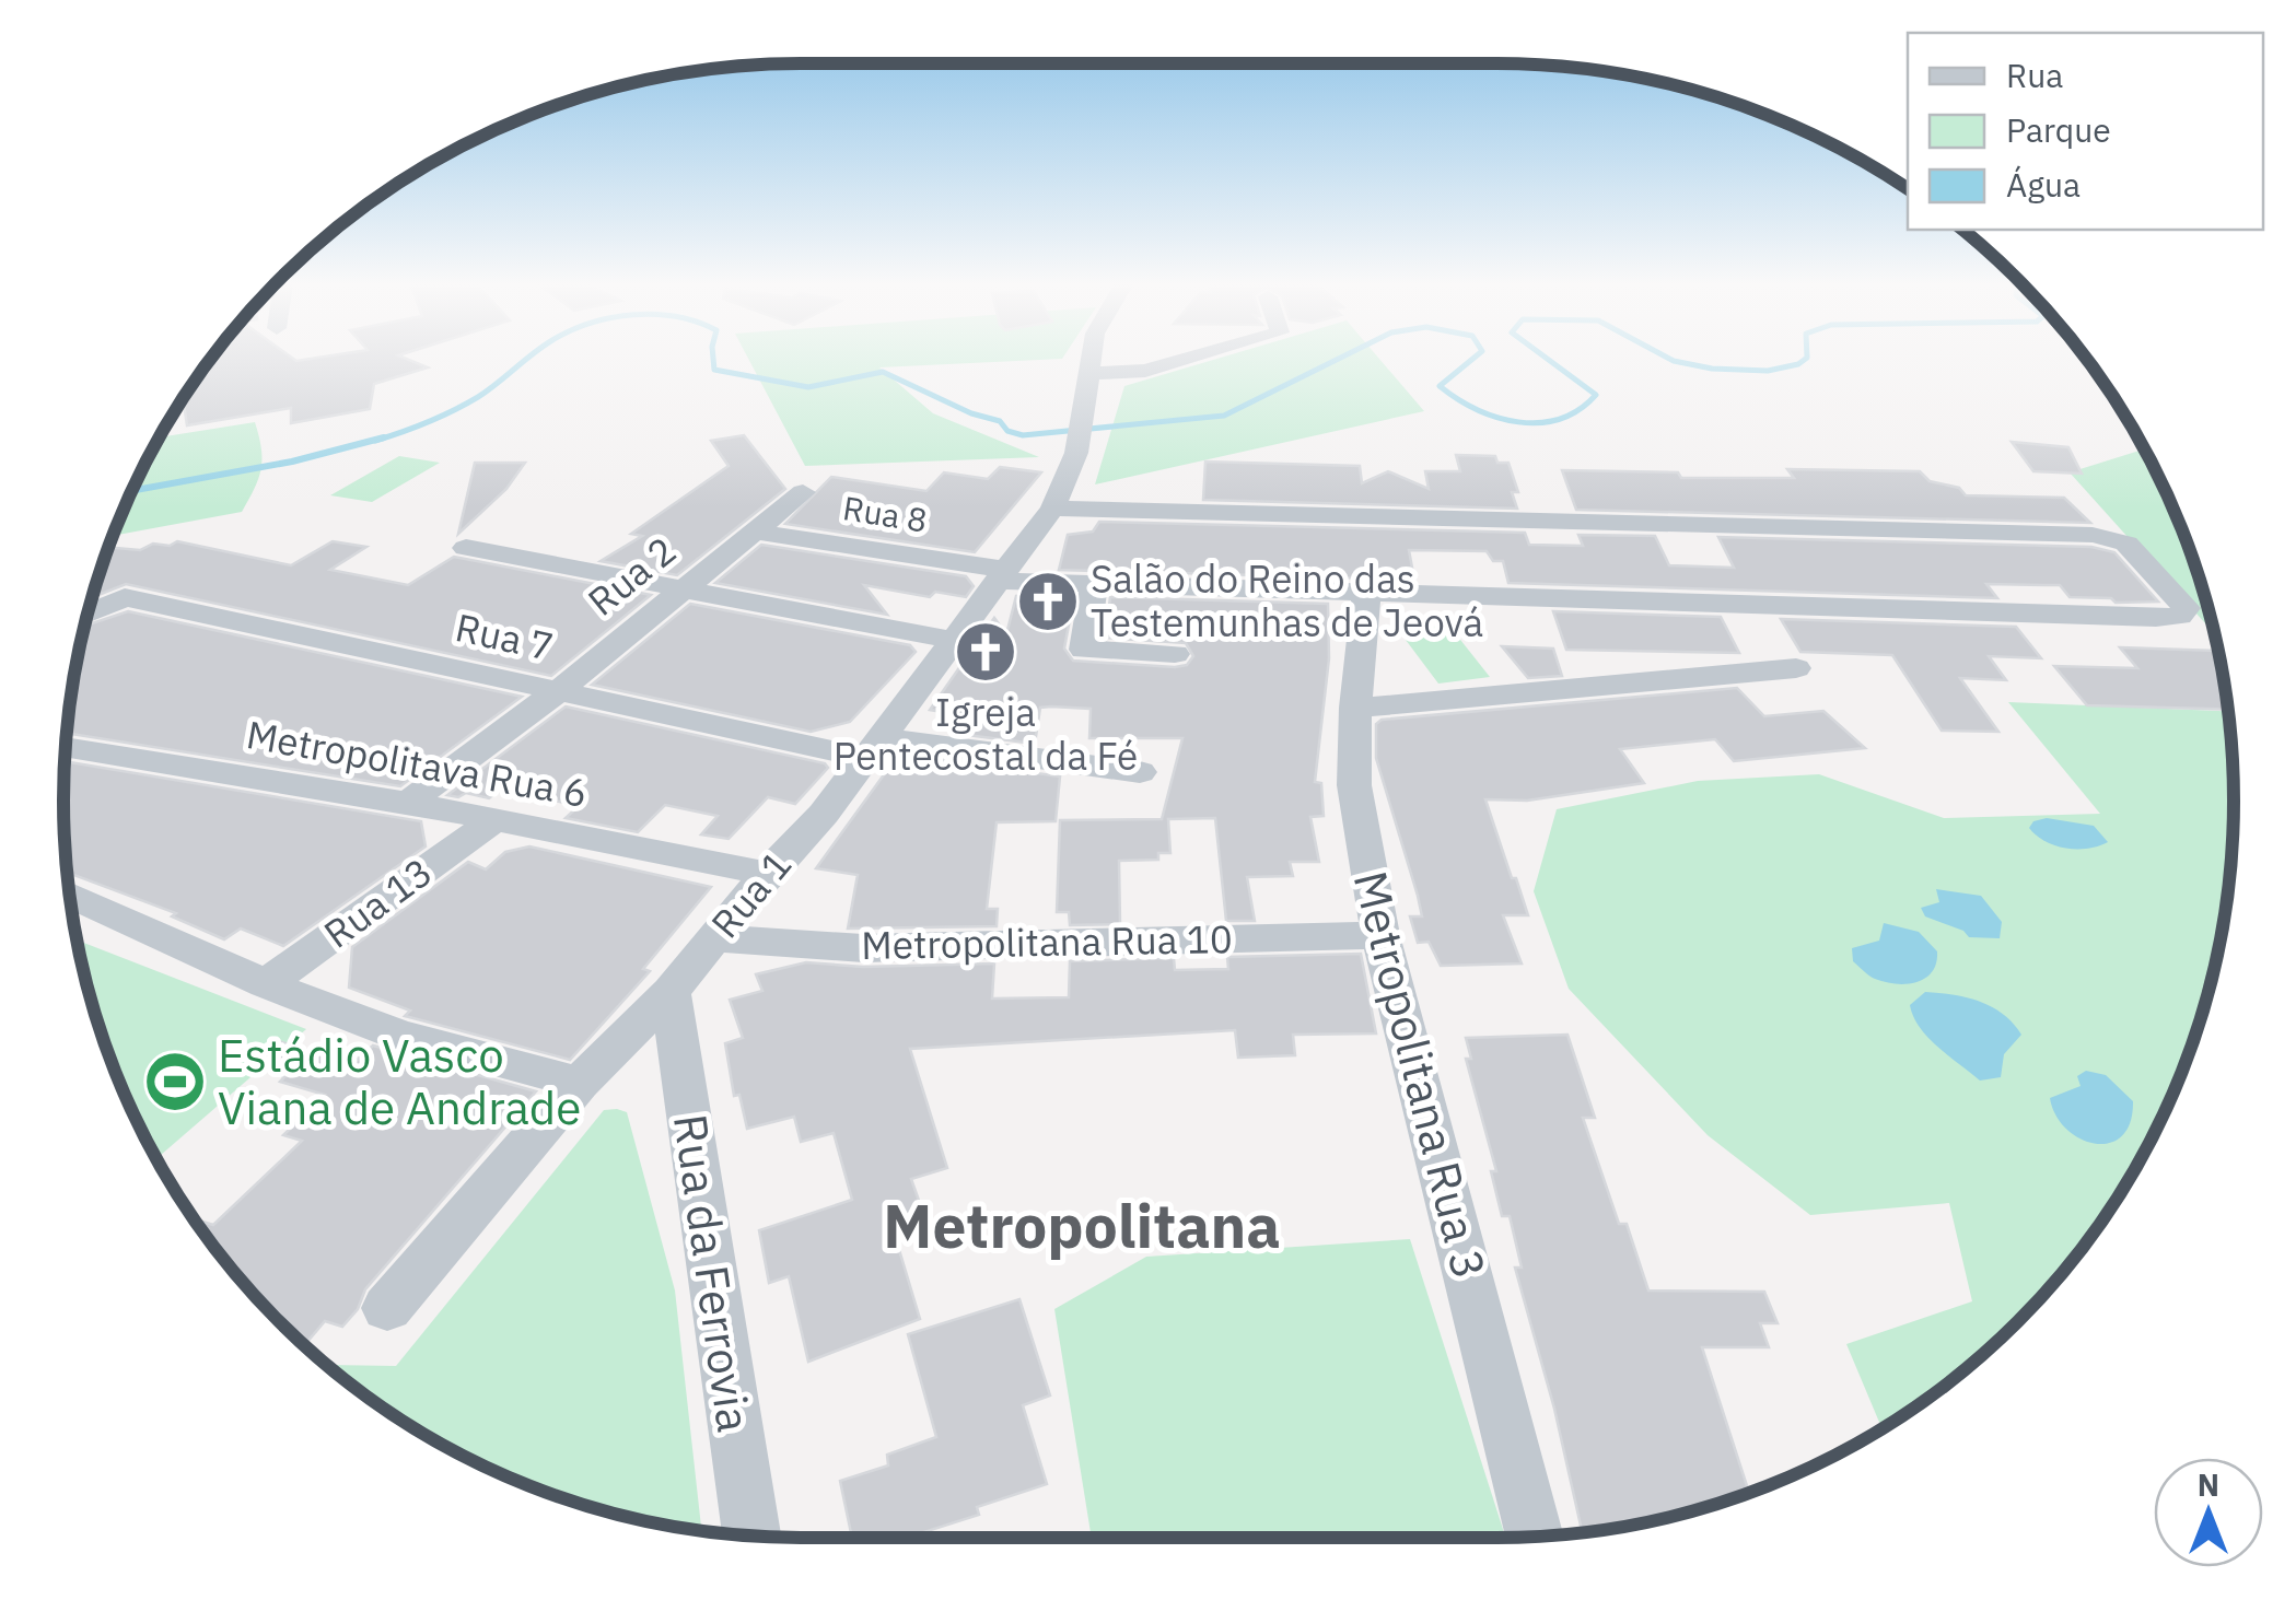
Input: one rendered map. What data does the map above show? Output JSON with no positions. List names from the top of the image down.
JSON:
{
  "streets": {
    "street": [
      "Rua 8",
      "Rua 2",
      "Rua 7",
      "Metropolitava Rua 6",
      "Rua 1",
      "Rua 13",
      "Metropolitana Rua 10",
      "Metropolitana Rua 3",
      "Rua da Ferrovia"
    ]
  },
  "crossings": [
    ["Rua 8", "Rua 2"],
    ["Rua 8", "Rua 1"],
    ["Rua 8", "Metropolitana Rua 3"],
    ["Rua 2", "Rua 7"],
    ["Rua 2", "Metropolitava Rua 6"],
    ["Rua 7", "Rua 1"],
    ["Metropolitava Rua 6", "Rua 1"],
    ["Metropolitava Rua 6", "Rua 13"],
    ["Rua 1", "Metropolitana Rua 10"],
    ["Rua 1", "Rua da Ferrovia"],
    ["Metropolitana Rua 10", "Metropolitana Rua 3"]
  ],
  "districts": ["Metropolitana"],
  "places": {
    "church": ["Salão do Reino das Testemunhas de Jeová", "Igreja Pentecostal da Fé"],
    "sports": ["Estádio Vasco Viana de Andrade"]
  },
  "legend": ["Rua", "Parque", "Água"],
  "north": "top"
}
